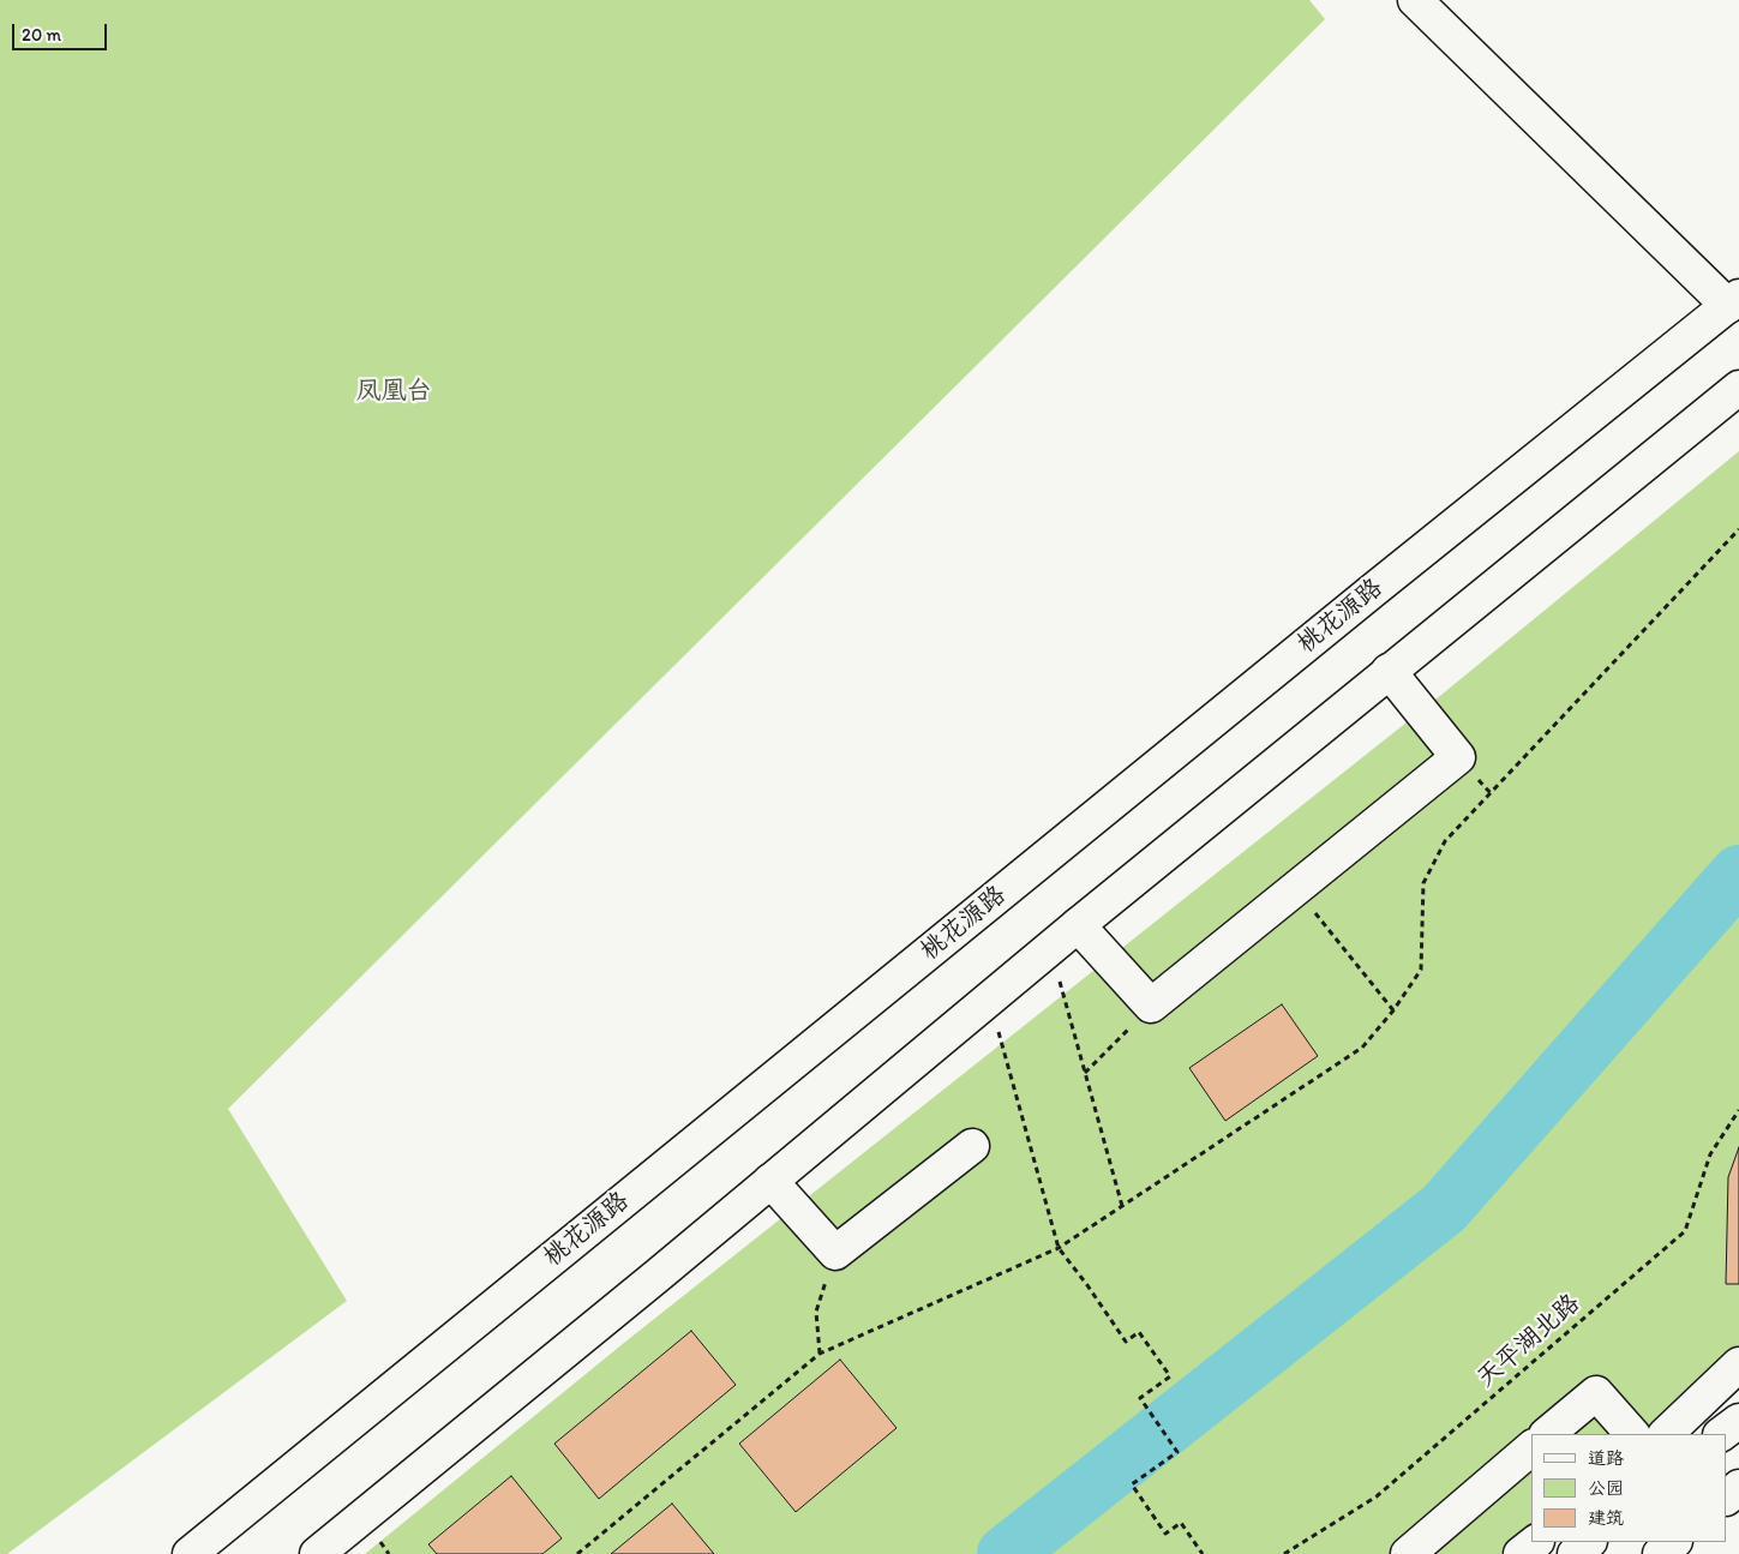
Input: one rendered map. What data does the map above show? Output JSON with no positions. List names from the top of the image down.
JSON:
{
  "streets": {
    "main road": ["桃花源路"],
    "path": ["天平湖北路"]
  },
  "parks": ["凤凰台"],
  "legend": ["道路", "公园", "建筑"],
  "scale_bar": "20 m"
}
